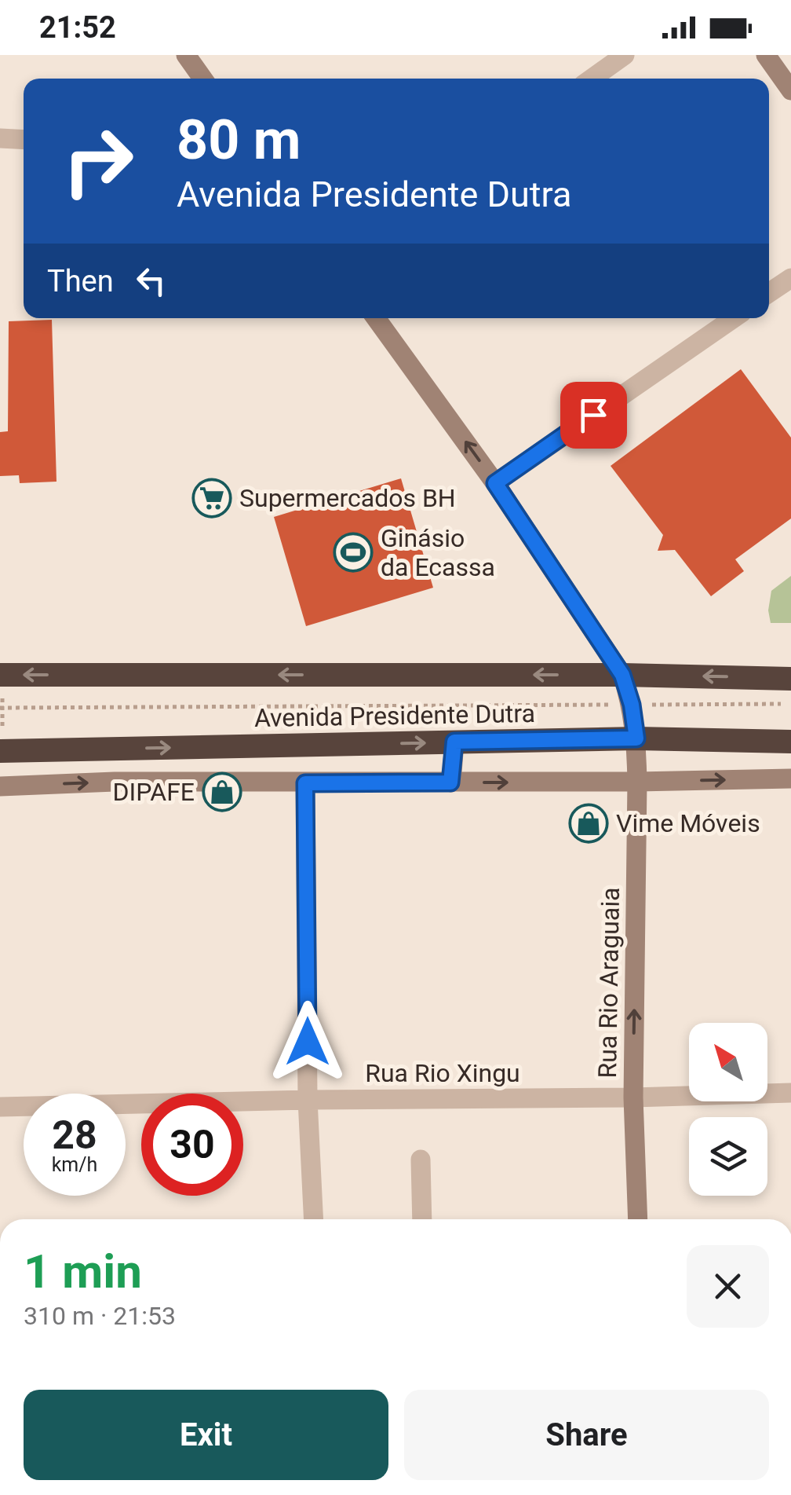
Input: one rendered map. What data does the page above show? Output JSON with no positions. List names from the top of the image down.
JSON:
{
  "streets": {
    "highway": ["Avenida Presidente Dutra"],
    "street": ["Rua Rio Araguaia", "Rua Rio Xingu"]
  },
  "crossings": [
    ["Avenida Presidente Dutra", "Rua Rio Araguaia"],
    ["Rua Rio Araguaia", "Rua Rio Xingu"]
  ],
  "one_way": ["Rua Rio Araguaia"],
  "places": {
    "supermarket": ["Supermercados BH"],
    "sports": ["Ginásio da Ecassa"],
    "shop": ["DIPAFE", "Vime Móveis"]
  },
  "north": "top left",
  "page": {
    "status": "21:52",
    "turn": ["80 m", "Avenida Presidente Dutra"],
    "then": "Then",
    "speed": "28 km/h",
    "limit": "30",
    "heading": ["1 min", "310 m · 21:53"],
    "buttons": ["Exit", "Share"]
  }
}
